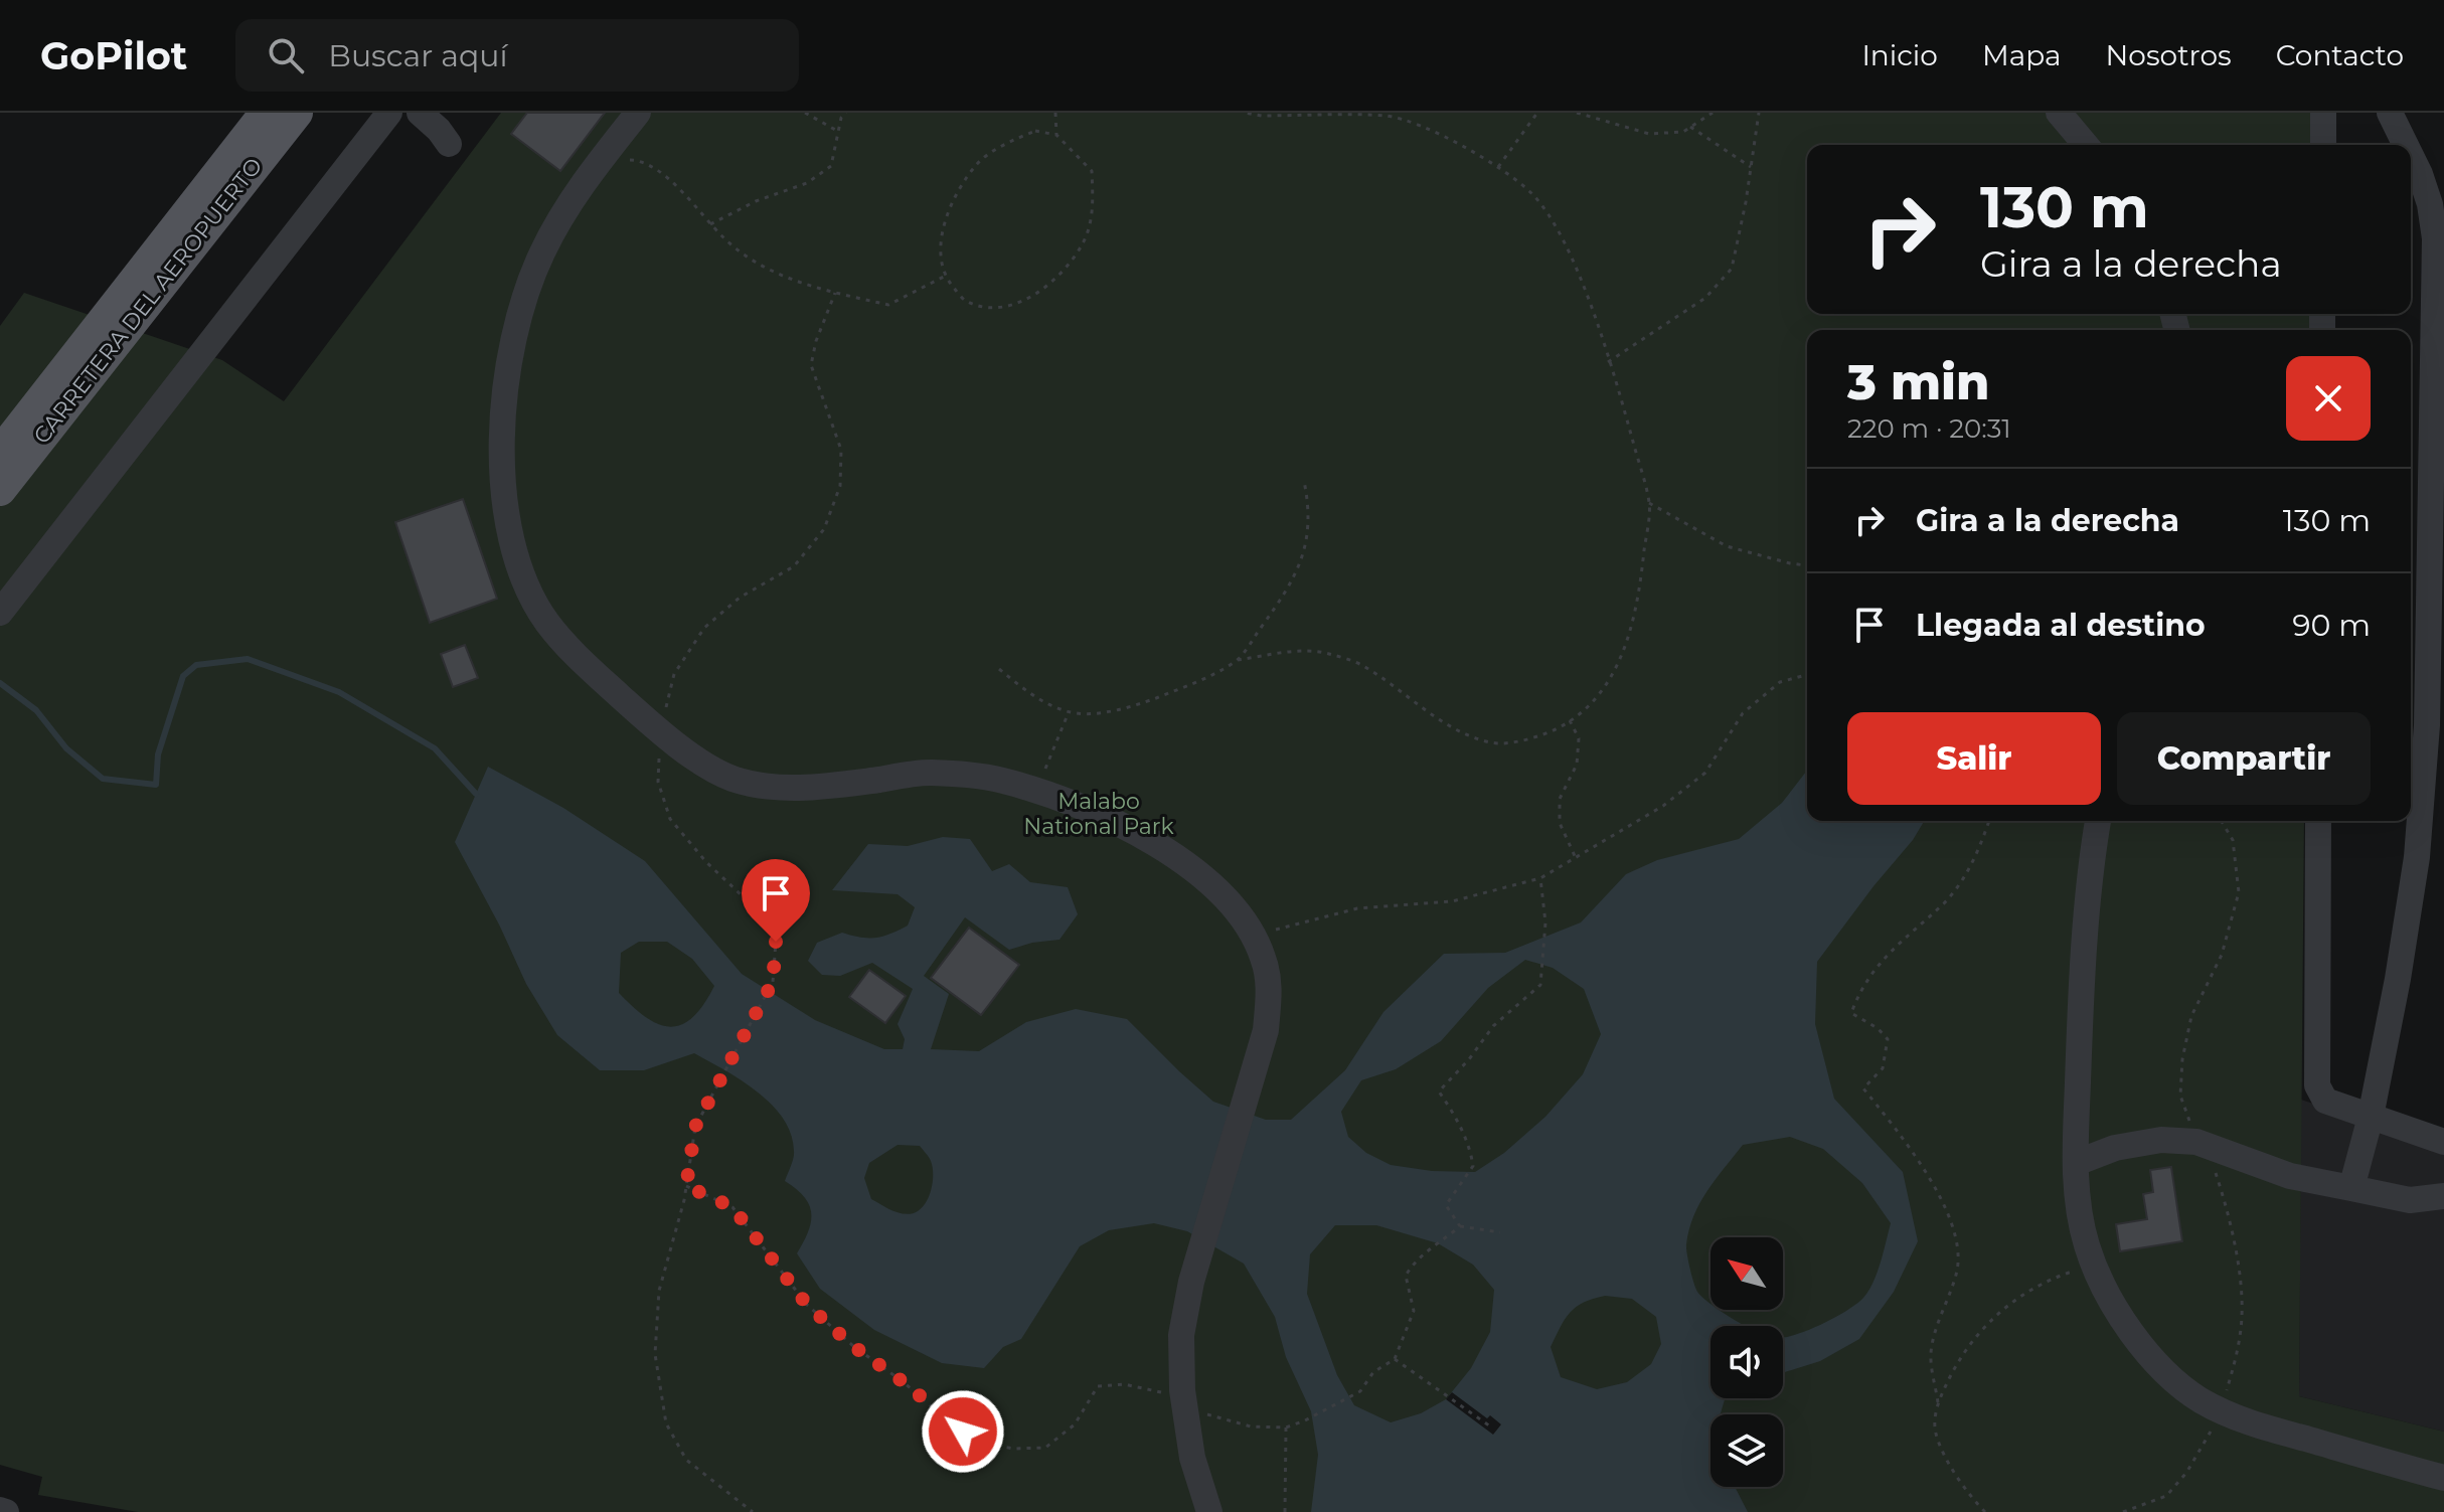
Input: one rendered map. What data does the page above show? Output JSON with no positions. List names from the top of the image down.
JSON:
{
  "streets": {
    "main road": ["CARRETERA DEL AEROPUERTO"]
  },
  "parks": ["Malabo National Park"],
  "north": "top left",
  "page": {
    "header": "GoPilot",
    "search": "Buscar aquí",
    "nav": [
      "Inicio",
      "Mapa",
      "Nosotros",
      "Contacto"
    ],
    "turn": ["130 m", "Gira a la derecha"],
    "heading": ["3 min", "220 m · 20:31"],
    "list": [
      {
        "name": "Gira a la derecha",
        "value": "130 m"
      },
      {
        "name": "Llegada al destino",
        "value": "90 m"
      }
    ],
    "buttons": ["Salir", "Compartir"]
  }
}
